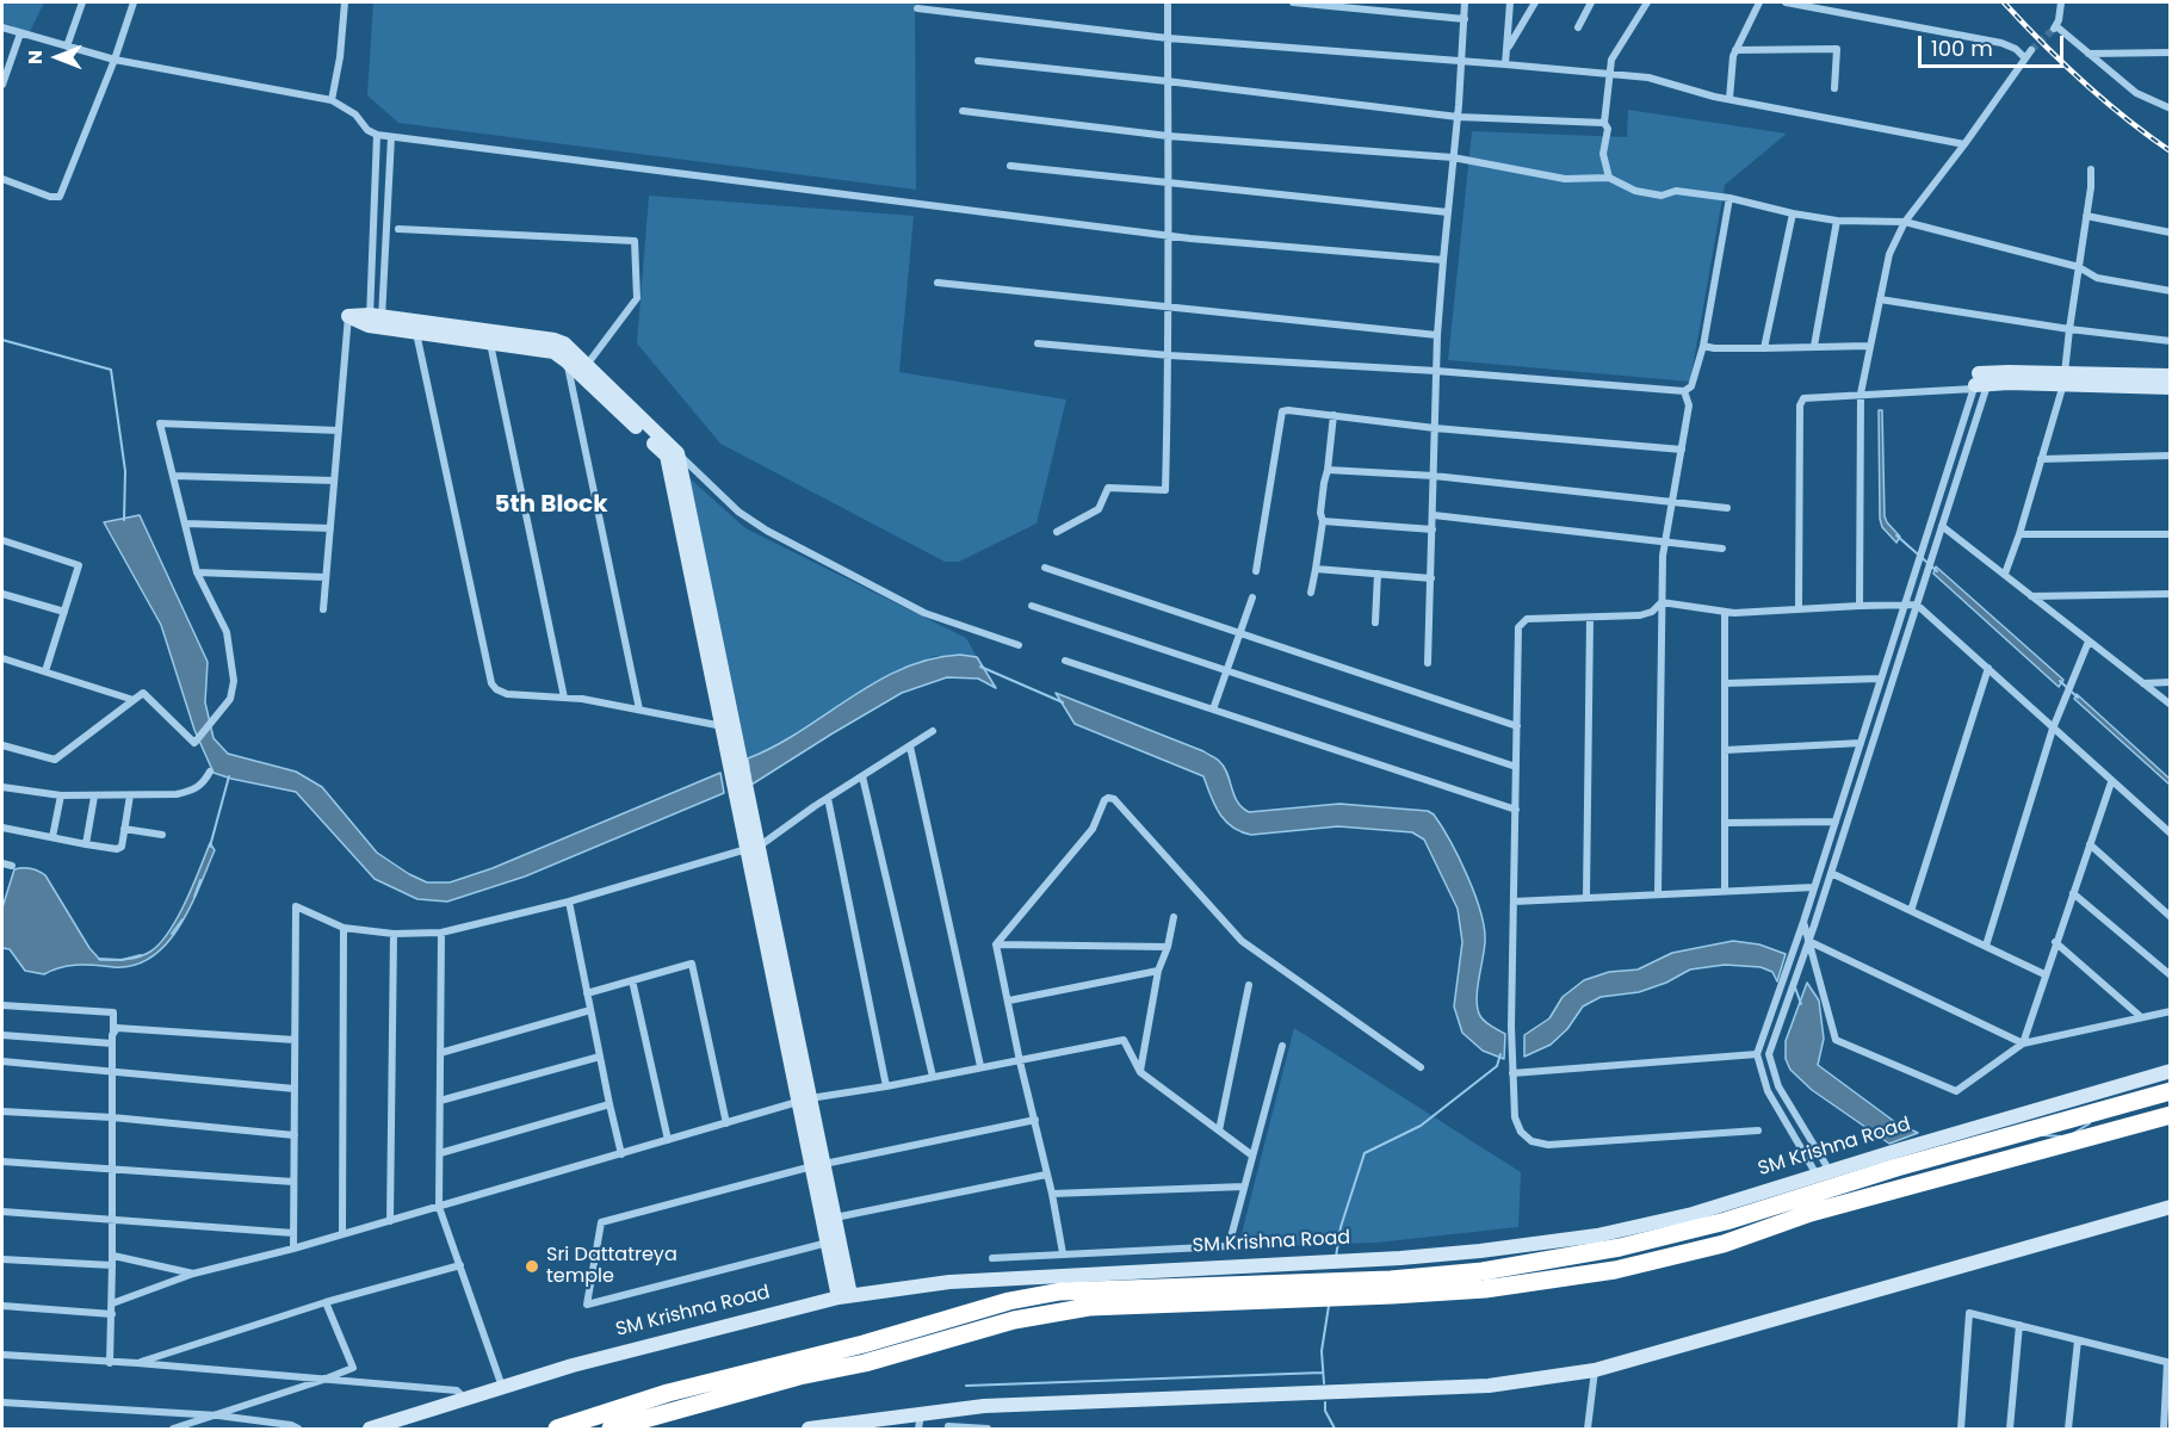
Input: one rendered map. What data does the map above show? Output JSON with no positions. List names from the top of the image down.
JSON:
{
  "streets": {
    "highway": ["SM Krishna Road"]
  },
  "districts": ["5th Block"],
  "places": ["Sri Dattatreya temple"],
  "scale_bar": "100 m",
  "north": "left"
}
